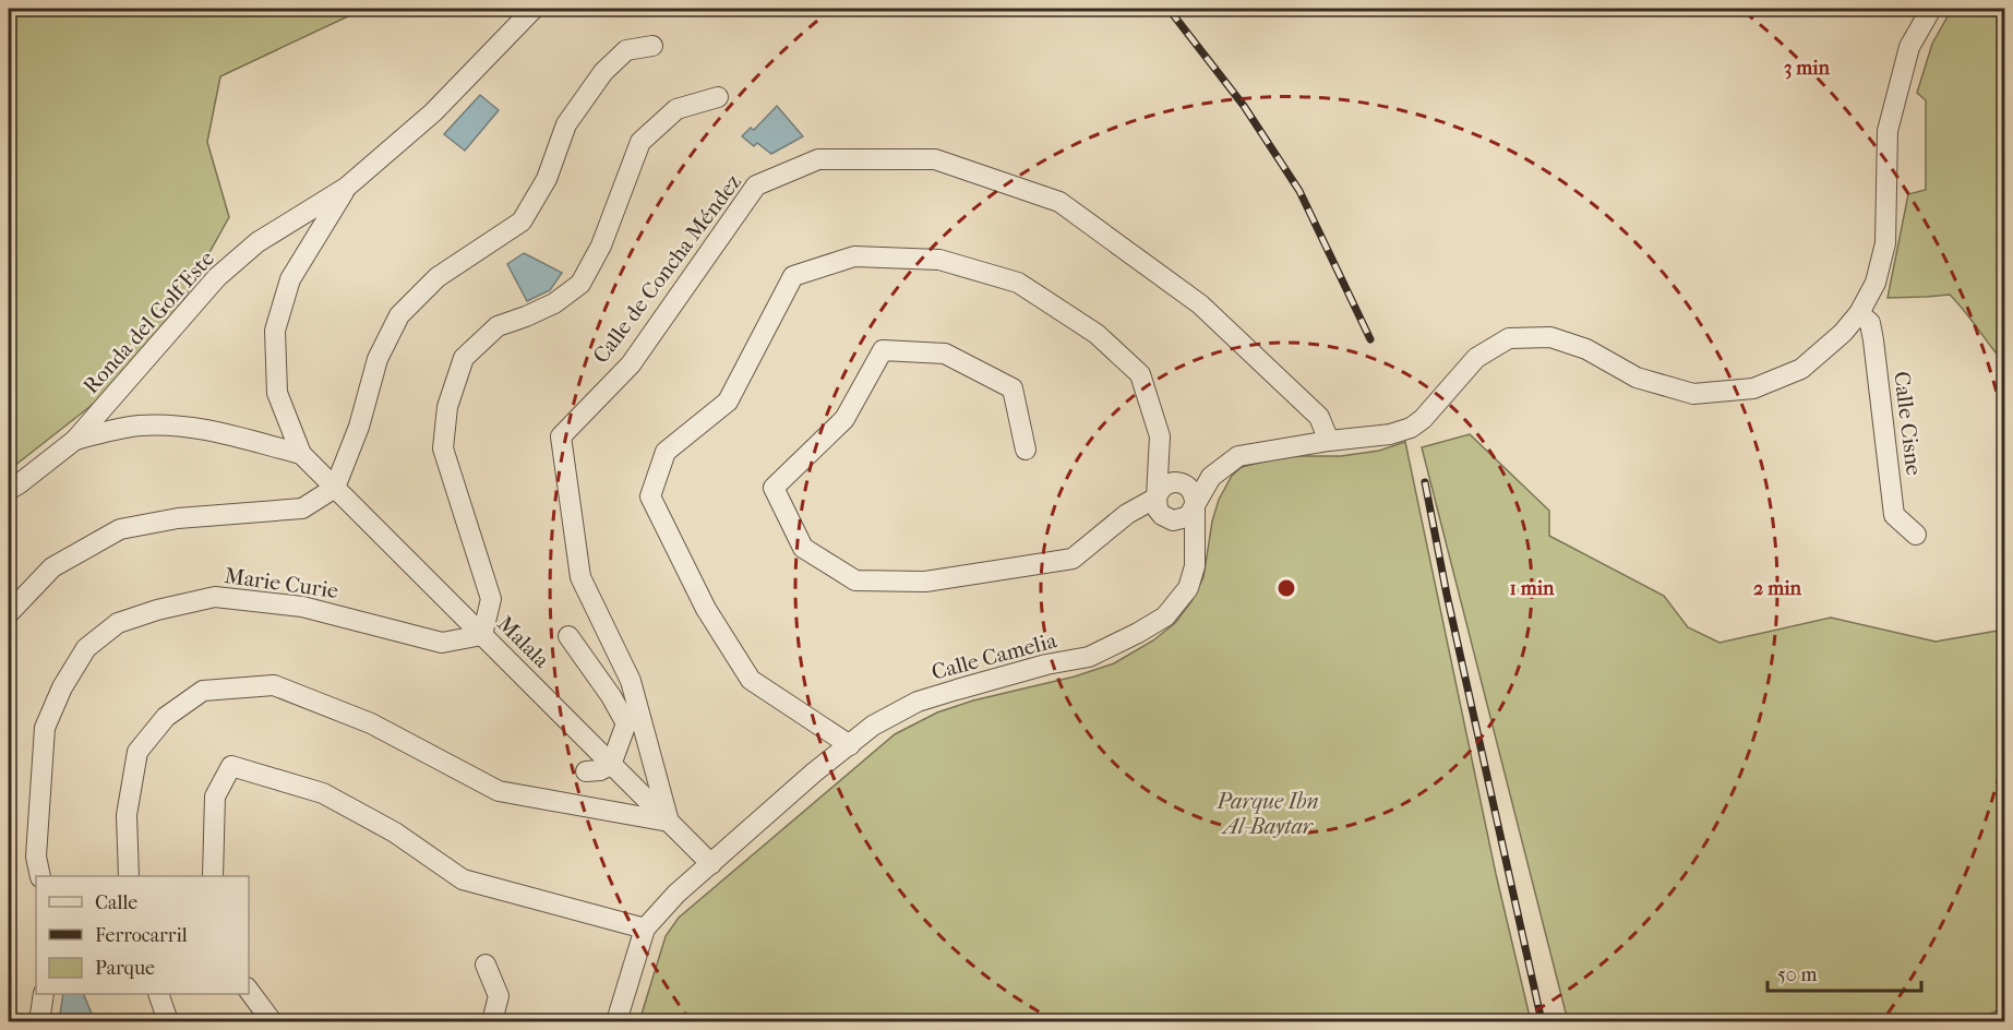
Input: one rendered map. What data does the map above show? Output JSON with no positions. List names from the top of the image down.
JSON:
{
  "streets": {
    "street": [
      "Calle de Concha Méndez",
      "Ronda del Golf Este",
      "Calle Cisne",
      "Marie Curie",
      "Malala",
      "Calle Camelia"
    ]
  },
  "crossings": [
    ["Calle de Concha Méndez", "Malala"],
    ["Marie Curie", "Malala"],
    ["Malala", "Calle Camelia"]
  ],
  "parks": ["Parque Ibn Al-Baytar"],
  "legend": ["Calle", "Ferrocarril", "Parque"],
  "scale_bar": "50 m",
  "rings": ["3 min", "1 min", "2 min"]
}
